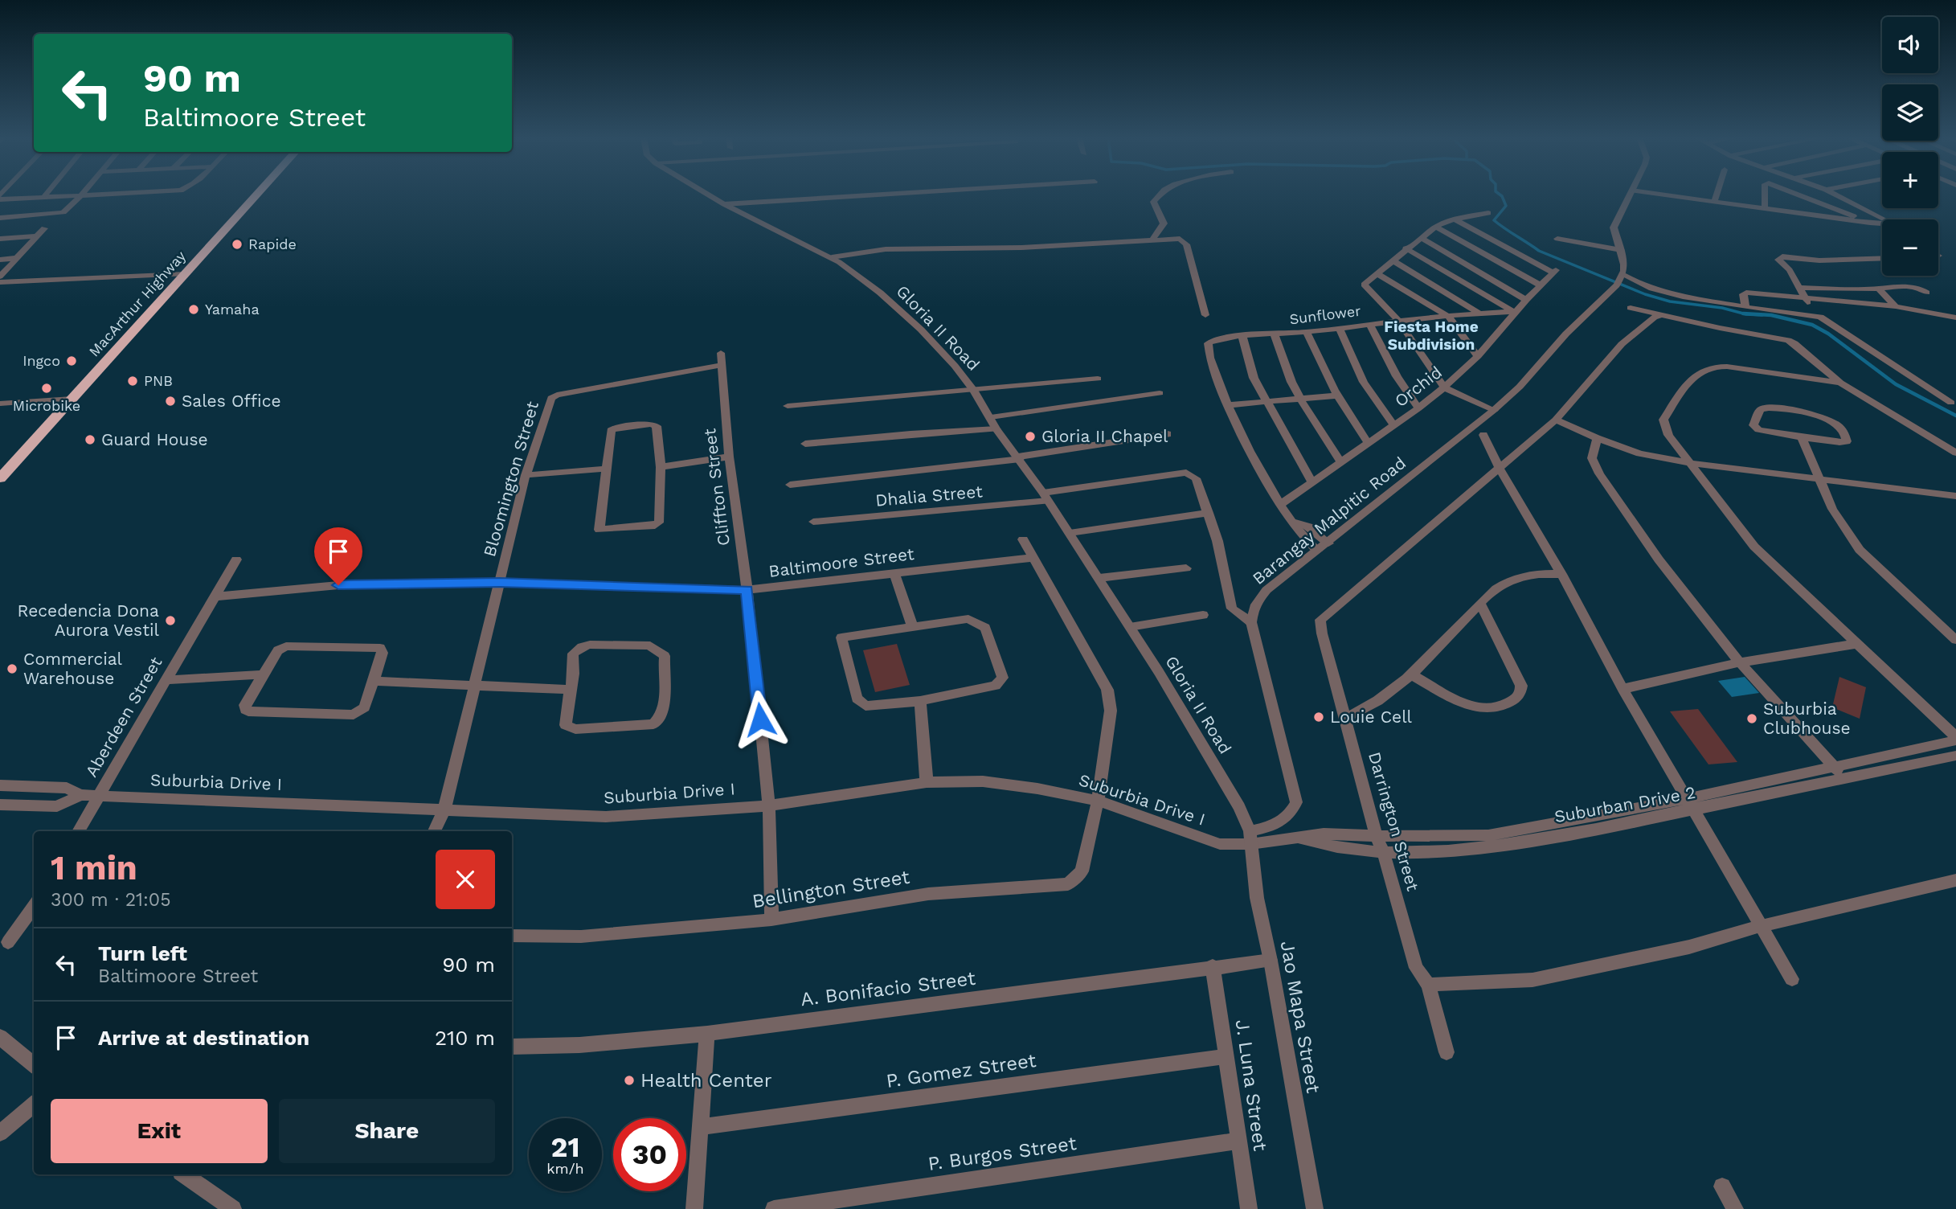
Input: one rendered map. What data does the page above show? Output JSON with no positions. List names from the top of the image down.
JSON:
{
  "streets": {
    "highway": ["MacArthur Highway"],
    "street": [
      "Sunflower",
      "Gloria II Road",
      "Orchid",
      "Bloomington Street",
      "Cliffton Street",
      "Dhalia Street",
      "Barangay Malpitic Road",
      "Baltimoore Street",
      "Aberdeen Street",
      "Suburbia Drive I",
      "Suburban Drive 2",
      "Darrington Street",
      "Bellington Street",
      "A. Bonifacio Street",
      "Jao Mapa Street",
      "P. Gomez Street",
      "J. Luna Street",
      "P. Burgos Street"
    ]
  },
  "crossings": [
    ["Sunflower", "Orchid"],
    ["Gloria II Road", "Dhalia Street"],
    ["Gloria II Road", "Suburbia Drive I"],
    ["Gloria II Road", "Suburban Drive 2"],
    ["Gloria II Road", "Jao Mapa Street"],
    ["Bloomington Street", "Cliffton Street"],
    ["Bloomington Street", "Baltimoore Street"],
    ["Bloomington Street", "Suburbia Drive I"],
    ["Cliffton Street", "Baltimoore Street"],
    ["Cliffton Street", "Suburbia Drive I"],
    ["Cliffton Street", "Bellington Street"],
    ["Dhalia Street", "Barangay Malpitic Road"],
    ["Baltimoore Street", "Aberdeen Street"],
    ["Baltimoore Street", "Bellington Street"],
    ["Aberdeen Street", "Suburbia Drive I"],
    ["Suburbia Drive I", "Suburban Drive 2"],
    ["Suburbia Drive I", "Bellington Street"],
    ["Suburbia Drive I", "Jao Mapa Street"],
    ["Suburban Drive 2", "Darrington Street"],
    ["Suburban Drive 2", "Jao Mapa Street"],
    ["A. Bonifacio Street", "Jao Mapa Street"],
    ["A. Bonifacio Street", "J. Luna Street"],
    ["P. Gomez Street", "J. Luna Street"],
    ["J. Luna Street", "P. Burgos Street"]
  ],
  "districts": ["Fiesta Home Subdivision"],
  "places": [
    "Rapide",
    "Yamaha",
    "Ingco",
    "PNB",
    "Microbike",
    "Sales Office",
    "Gloria II Chapel",
    "Guard House",
    "Recedencia Dona Aurora Vestil",
    "Commercial Warehouse",
    "Louie Cell",
    "Suburbia Clubhouse",
    "Health Center"
  ],
  "page": {
    "map_buttons": ["+", "−"],
    "turn": ["90 m", "Baltimoore Street"],
    "heading": ["1 min", "300 m · 21:05"],
    "list": [
      {
        "name": "Turn left",
        "note": "Baltimoore Street",
        "value": "90 m"
      },
      {
        "name": "Arrive at destination",
        "value": "210 m"
      }
    ],
    "buttons": ["Exit", "Share"],
    "speed": "21 km/h",
    "limit": "30"
  }
}
